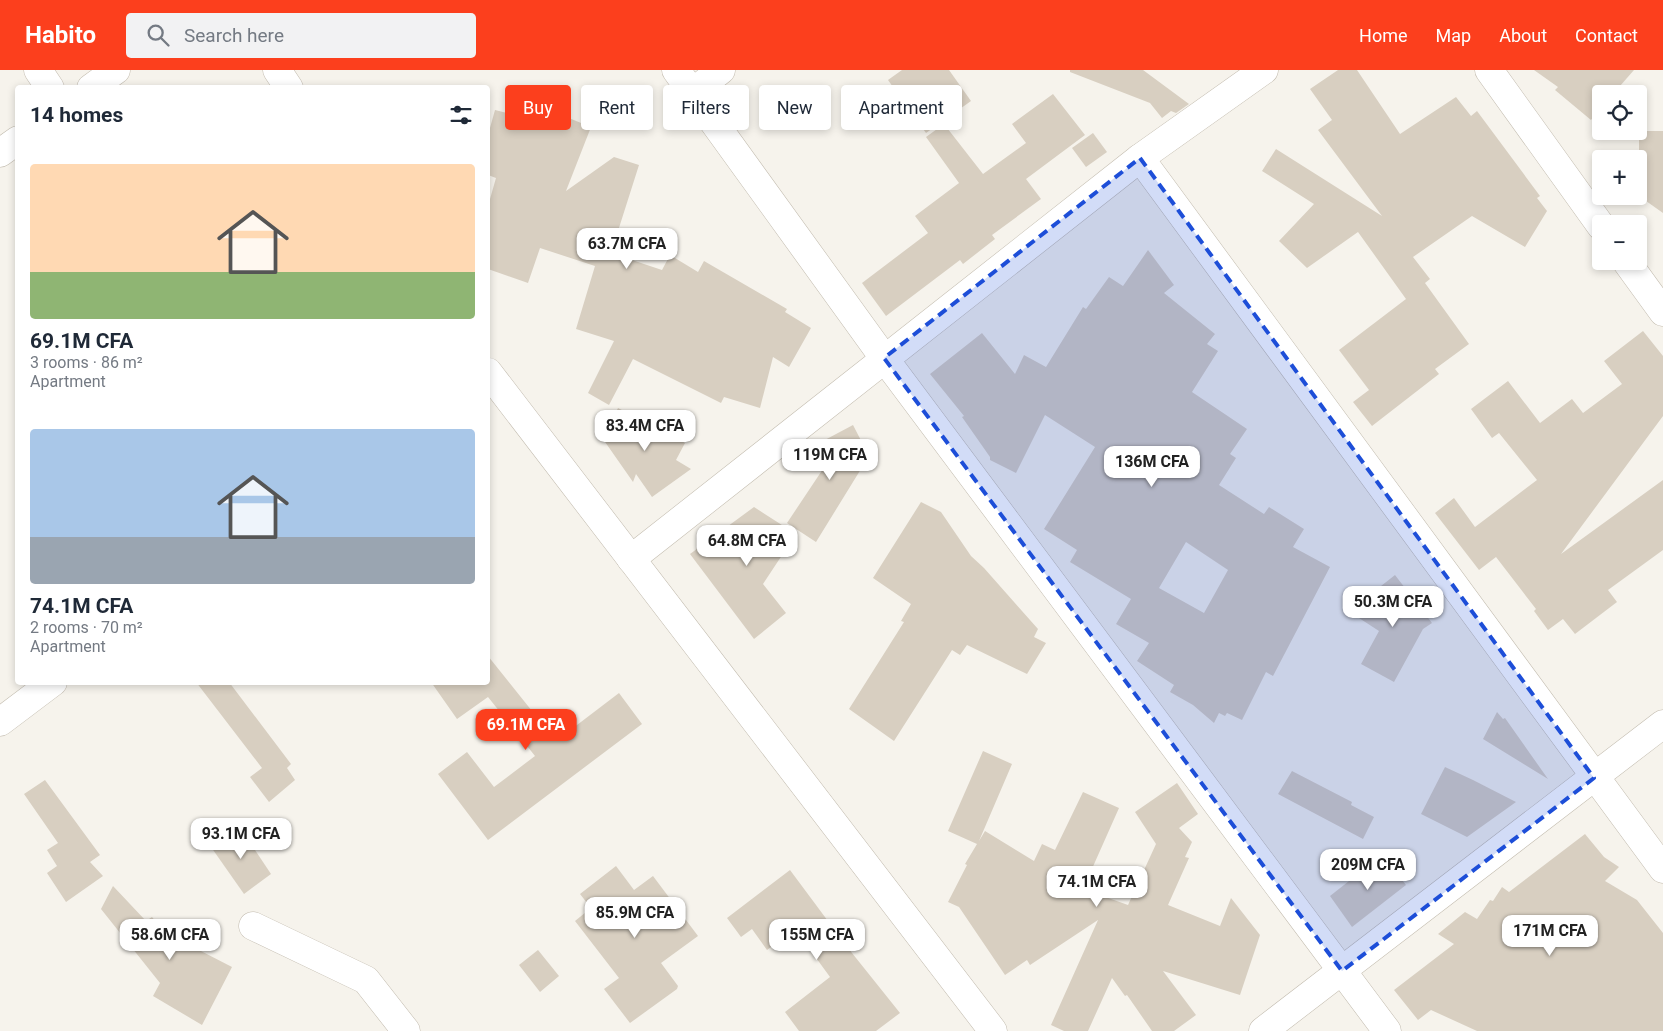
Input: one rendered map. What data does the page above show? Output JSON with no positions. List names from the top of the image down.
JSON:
{
  "page": {
    "header": "Habito",
    "search": "Search here",
    "nav": [
      "Home",
      "Map",
      "About",
      "Contact"
    ],
    "map_buttons": ["+", "−"],
    "chip": [
      "Buy",
      "Rent",
      "Filters",
      "New",
      "Apartment"
    ],
    "heading": "14 homes",
    "list": [
      {
        "name": "69.1M CFA",
        "note": "3 rooms · 86 m² · Apartment"
      },
      {
        "name": "74.1M CFA",
        "note": "2 rooms · 70 m² · Apartment"
      }
    ],
    "price": [
      "63.7M CFA",
      "83.4M CFA",
      "119M CFA",
      "136M CFA",
      "64.8M CFA",
      "50.3M CFA",
      "69.1M CFA",
      "93.1M CFA",
      "209M CFA",
      "74.1M CFA",
      "85.9M CFA",
      "171M CFA",
      "58.6M CFA",
      "155M CFA"
    ]
  }
}
